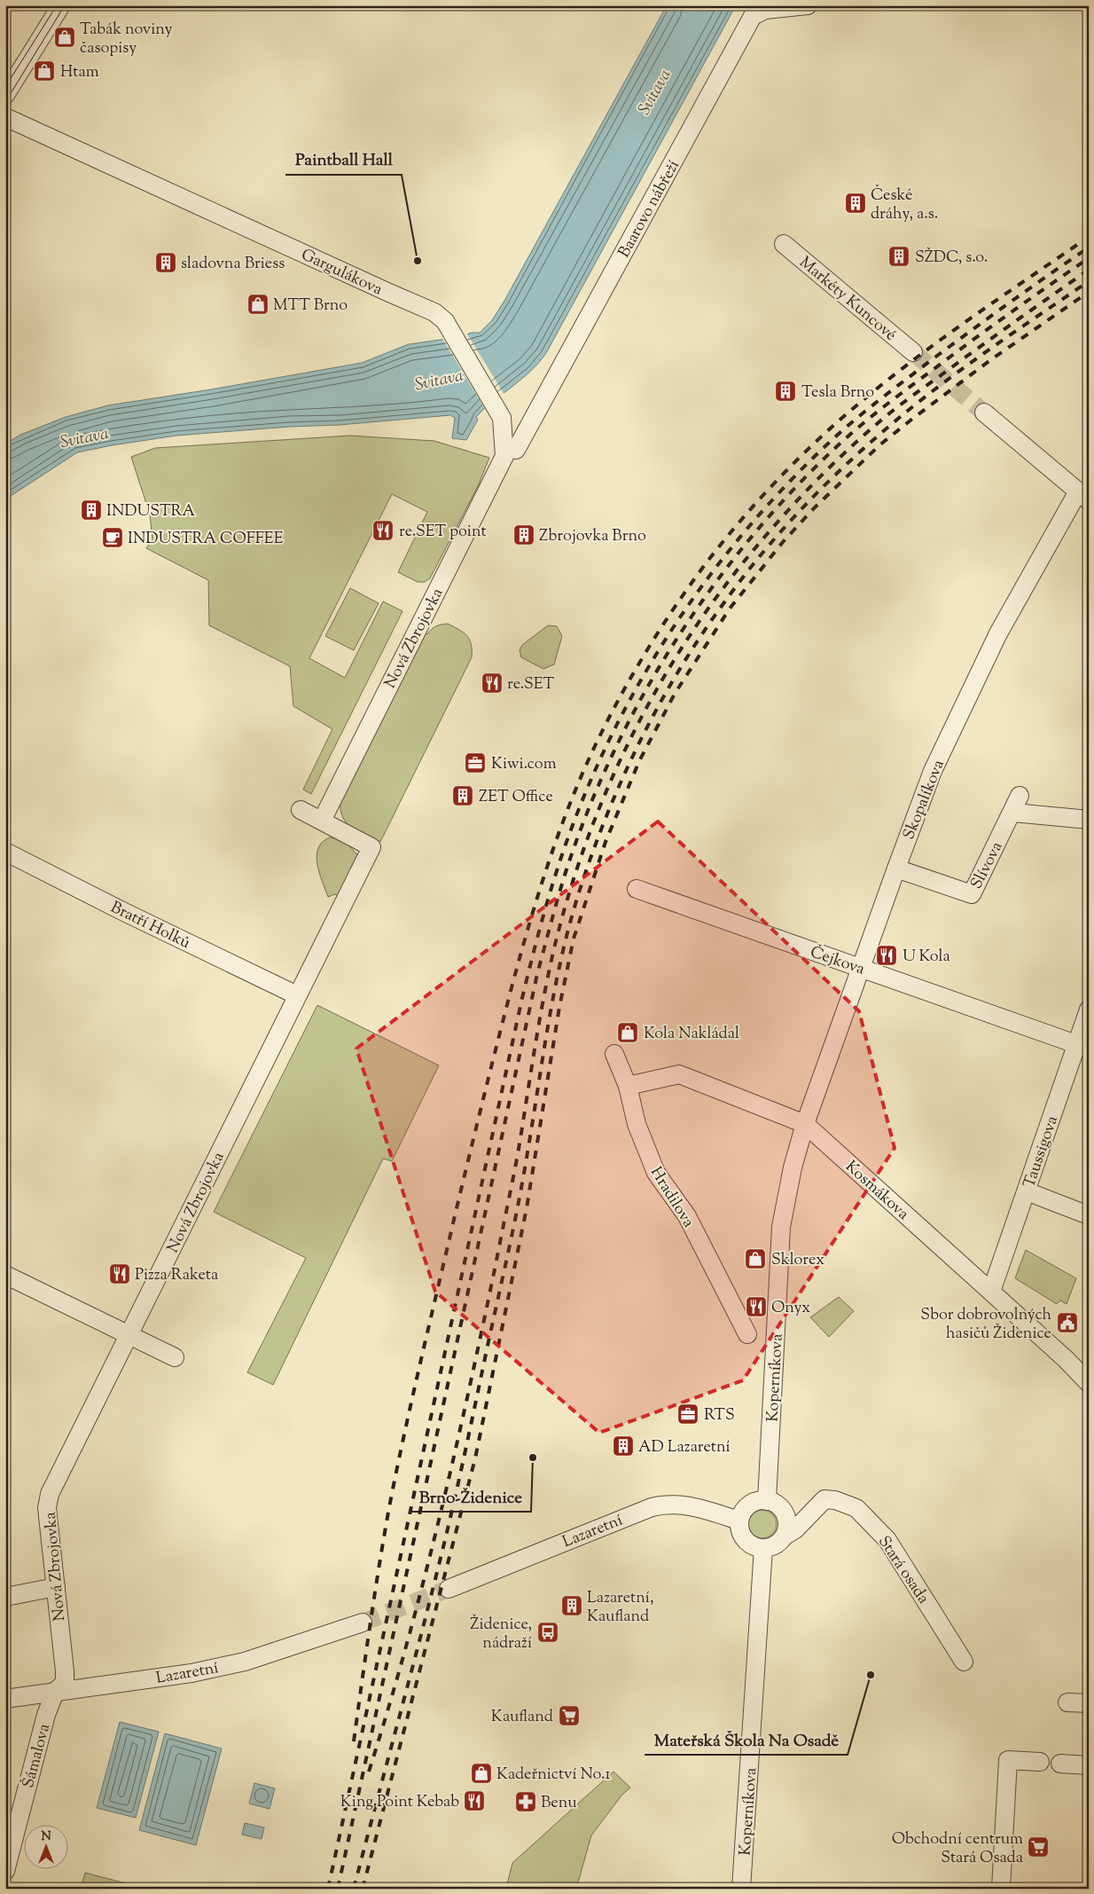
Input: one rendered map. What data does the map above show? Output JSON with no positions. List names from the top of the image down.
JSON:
{
  "streets": {
    "street": [
      "Baarovo nábřeží",
      "Gargulákova",
      "Markéty Kuncové",
      "Nová Zbrojovka",
      "Skopalíkova",
      "Slívova",
      "Bratří Holků",
      "Čejkova",
      "Taussigova",
      "Kosmákova",
      "Hradilova",
      "Koperníkova",
      "Lazaretní",
      "Stará osada",
      "Šámalova"
    ]
  },
  "crossings": [
    ["Baarovo nábřeží", "Gargulákova"],
    ["Baarovo nábřeží", "Nová Zbrojovka"],
    ["Gargulákova", "Nová Zbrojovka"],
    ["Nová Zbrojovka", "Bratří Holků"],
    ["Nová Zbrojovka", "Lazaretní"],
    ["Nová Zbrojovka", "Šámalova"],
    ["Skopalíkova", "Slívova"],
    ["Skopalíkova", "Čejkova"],
    ["Skopalíkova", "Kosmákova"],
    ["Skopalíkova", "Koperníkova"],
    ["Čejkova", "Taussigova"],
    ["Taussigova", "Kosmákova"],
    ["Kosmákova", "Hradilova"],
    ["Kosmákova", "Koperníkova"],
    ["Koperníkova", "Lazaretní"],
    ["Koperníkova", "Stará osada"],
    ["Lazaretní", "Stará osada"],
    ["Lazaretní", "Šámalova"]
  ],
  "water": ["Svitava"],
  "places": {
    "shop": [
      "Tabák noviny časopisy",
      "Htam",
      "MTT Brno",
      "Kola Nakládal",
      "Sklorex",
      "Kadeřnictví No.1"
    ],
    "building": [
      "České dráhy, a.s.",
      "SŽDC, s.o.",
      "sladovna Briess",
      "Tesla Brno",
      "INDUSTRA",
      "Zbrojovka Brno",
      "ZET Office",
      "AD Lazaretní",
      "Lazaretní, Kaufland"
    ],
    "other": ["Paintball Hall", "Brno-Židenice", "Mateřská Škola Na Osadě"],
    "restaurant": [
      "re.SET point",
      "re.SET",
      "U Kola",
      "Pizza Raketa",
      "Onyx",
      "King Point Kebab"
    ],
    "cafe": ["INDUSTRA COFFEE"],
    "office": ["Kiwi.com", "RTS"],
    "public building": ["Sbor dobrovolných hasičů Židenice"],
    "bus stop": ["Židenice, nádraží"],
    "supermarket": ["Kaufland", "Obchodní centrum Stará Osada"],
    "pharmacy": ["Benu"]
  },
  "north": "top"
}
